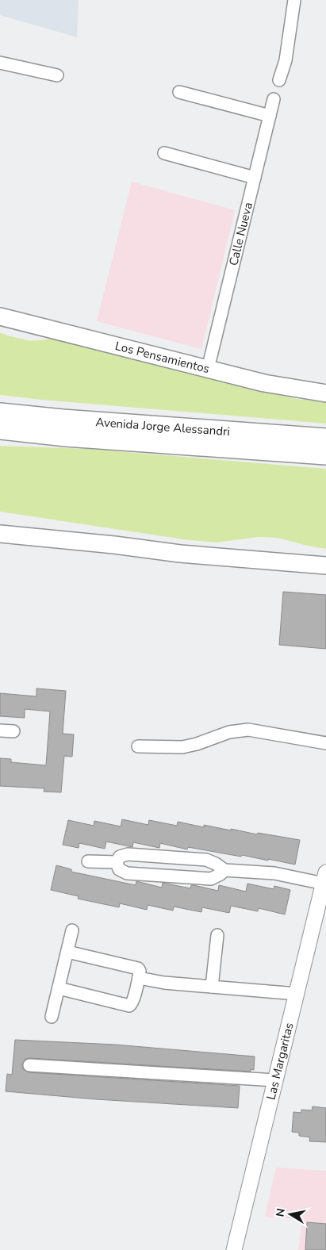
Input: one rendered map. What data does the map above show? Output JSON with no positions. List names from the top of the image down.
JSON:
{
  "streets": {
    "highway": ["Avenida Jorge Alessandri"],
    "main road": ["Los Pensamientos"],
    "street": ["Calle Nueva", "Las Margaritas"]
  },
  "crossings": [
    ["Calle Nueva", "Los Pensamientos"]
  ],
  "north": "left"
}
